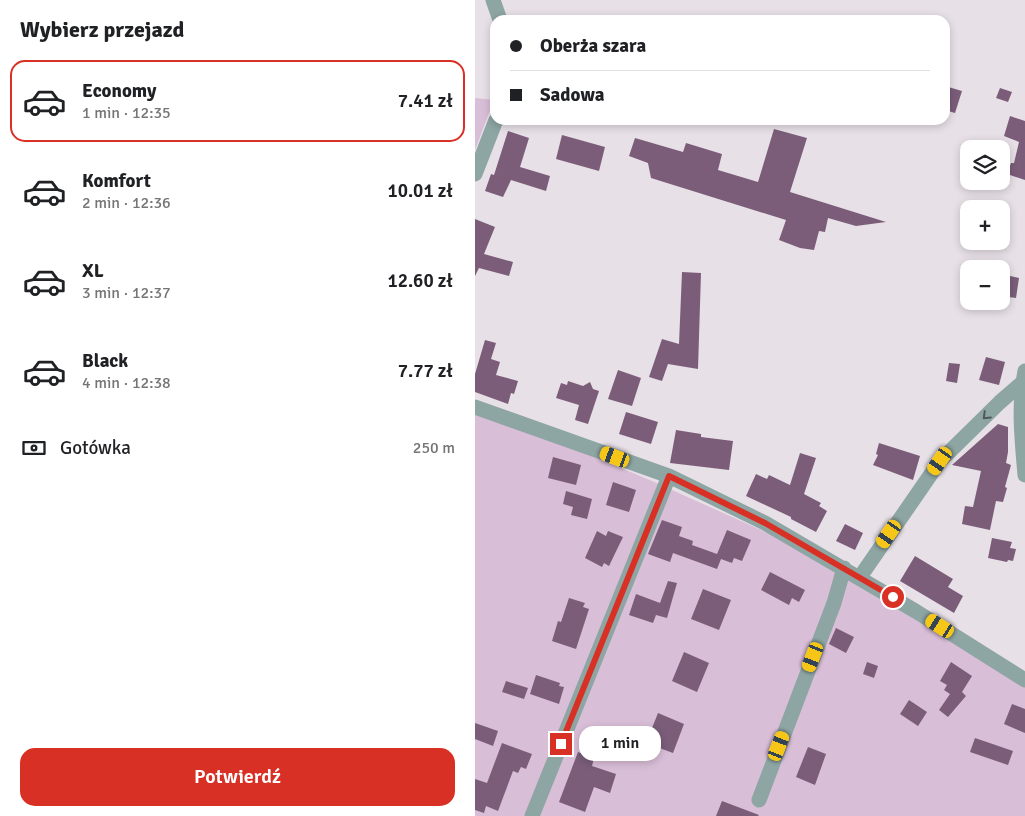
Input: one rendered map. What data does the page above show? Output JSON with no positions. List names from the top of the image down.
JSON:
{
  "page": {
    "heading": "Wybierz przejazd",
    "banner": ["Oberża szara", "Sadowa"],
    "list": [
      {
        "name": "Economy",
        "note": "1 min · 12:35",
        "value": "7.41 zł"
      },
      {
        "name": "Komfort",
        "note": "2 min · 12:36",
        "value": "10.01 zł"
      },
      {
        "name": "XL",
        "note": "3 min · 12:37",
        "value": "12.60 zł"
      },
      {
        "name": "Black",
        "note": "4 min · 12:38",
        "value": "7.77 zł"
      }
    ],
    "map_buttons": ["+", "−"],
    "pay": ["Gotówka", "250 m"],
    "bubble": "1 min",
    "buttons": "Potwierdź"
  }
}
